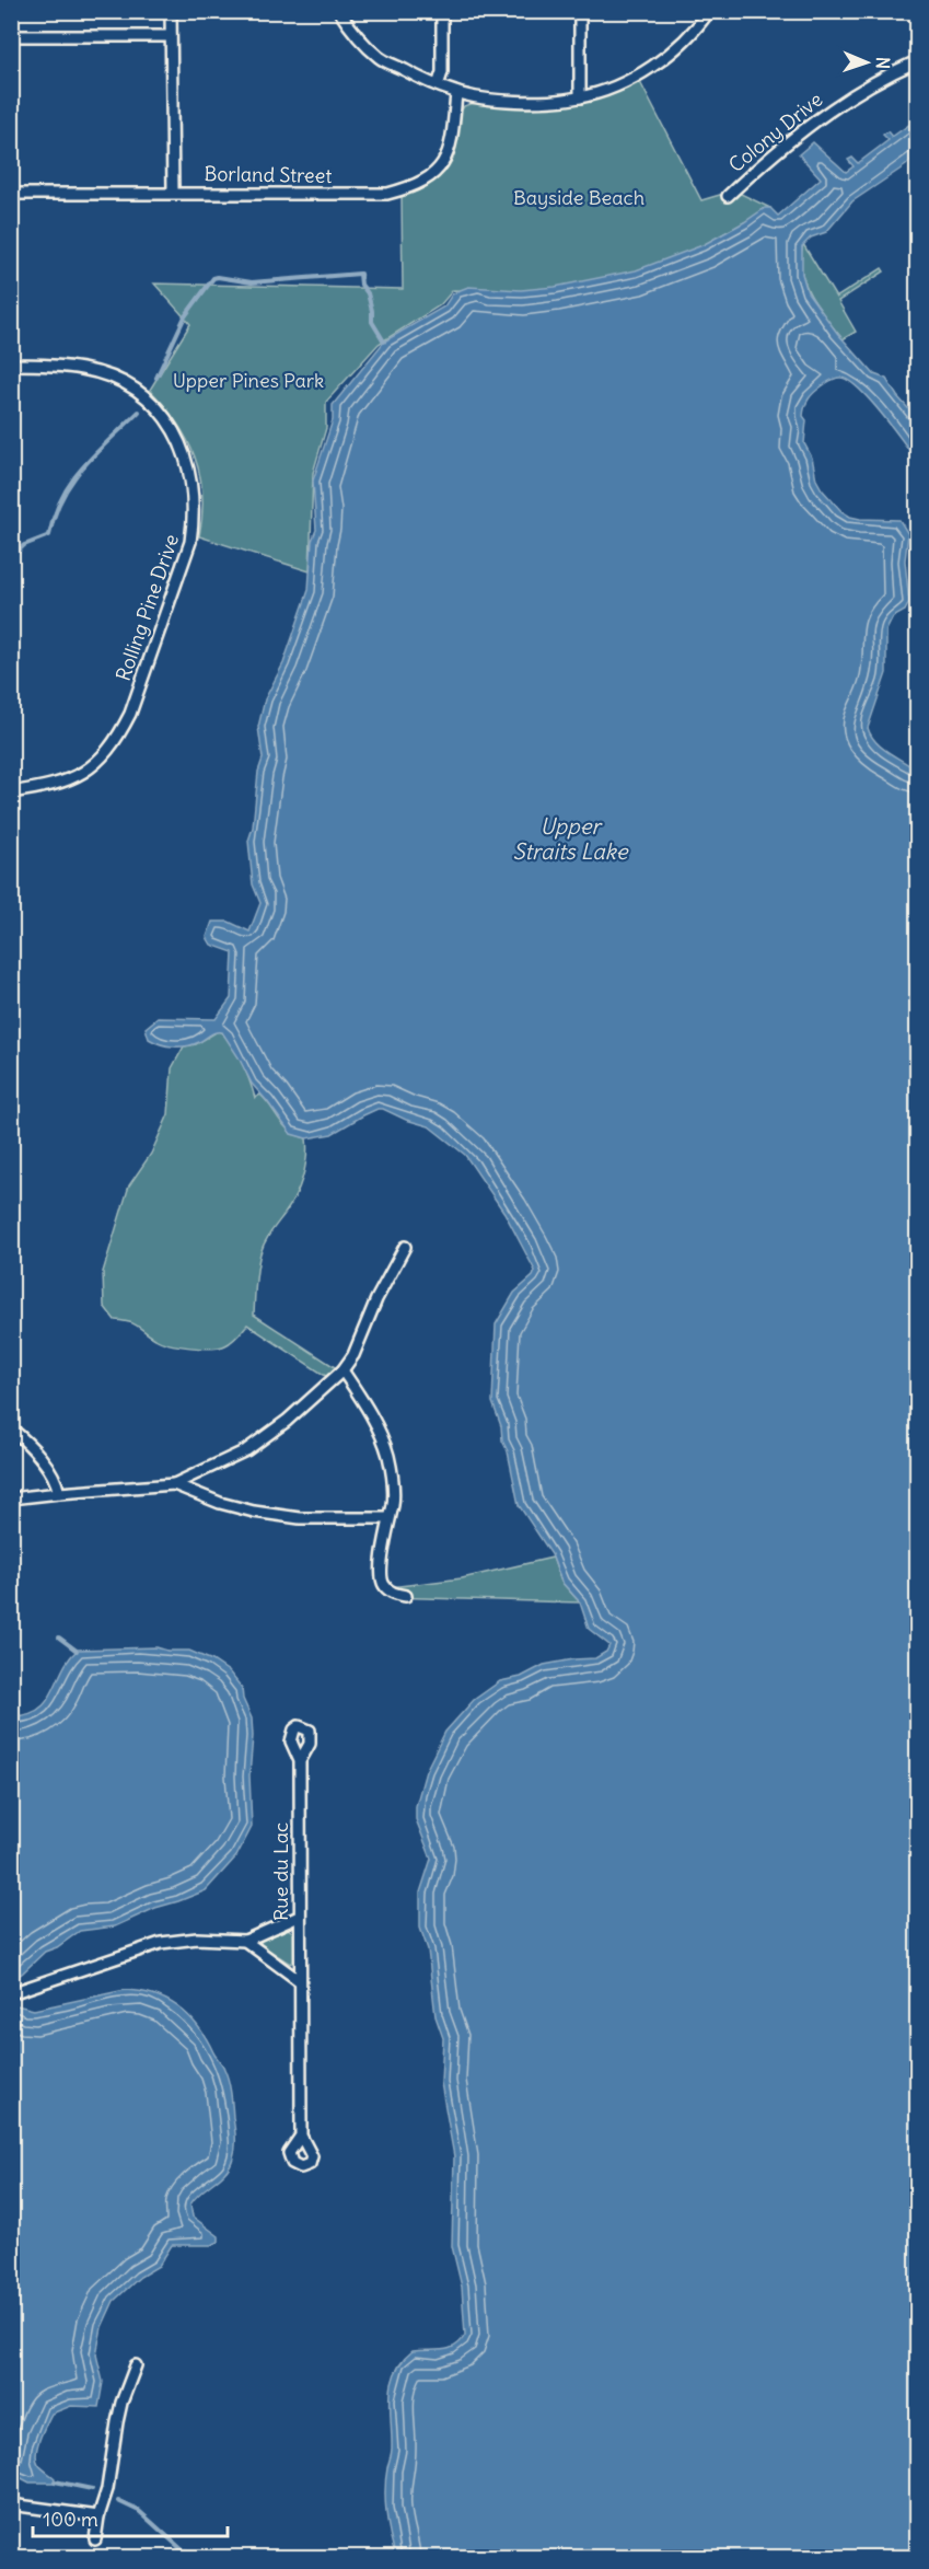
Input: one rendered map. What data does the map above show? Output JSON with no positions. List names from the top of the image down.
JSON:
{
  "streets": {
    "street": [
      "Colony Drive",
      "Borland Street",
      "Rolling Pine Drive",
      "Rue du Lac"
    ]
  },
  "water": ["Upper Straits Lake"],
  "parks": ["Bayside Beach", "Upper Pines Park"],
  "scale_bar": "100 m",
  "north": "right"
}
